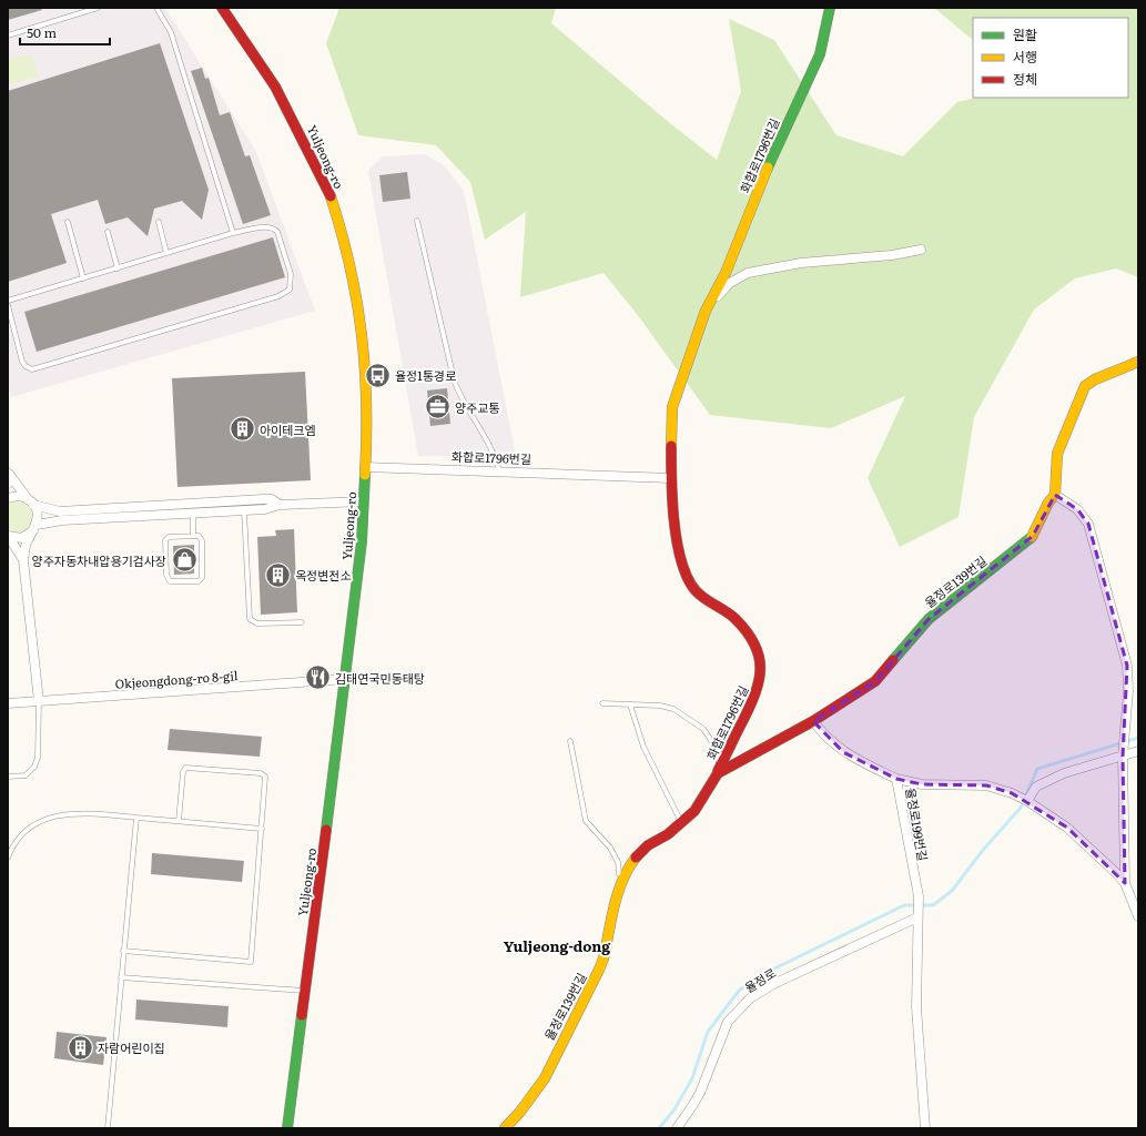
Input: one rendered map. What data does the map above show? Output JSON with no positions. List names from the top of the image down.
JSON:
{
  "streets": {
    "street": [
      "화합로1796번길",
      "Yuljeong-ro",
      "율정로139번길",
      "Okjeongdong-ro 8-gil",
      "율정로199번길",
      "율정로"
    ]
  },
  "crossings": [
    ["화합로1796번길", "Yuljeong-ro"],
    ["화합로1796번길", "율정로139번길"],
    ["Yuljeong-ro", "Okjeongdong-ro 8-gil"],
    ["율정로139번길", "율정로199번길"],
    ["율정로199번길", "율정로"]
  ],
  "districts": ["Yuljeong-dong"],
  "places": {
    "bus stop": ["율정1통경로"],
    "office": ["양주교통"],
    "building": ["아이테크엠", "옥정변전소", "자람어린이집"],
    "shop": ["양주자동차내압용기검사장"],
    "restaurant": ["김태연국민동태탕"]
  },
  "legend": ["원활", "서행", "정체"],
  "scale_bar": "50 m"
}
